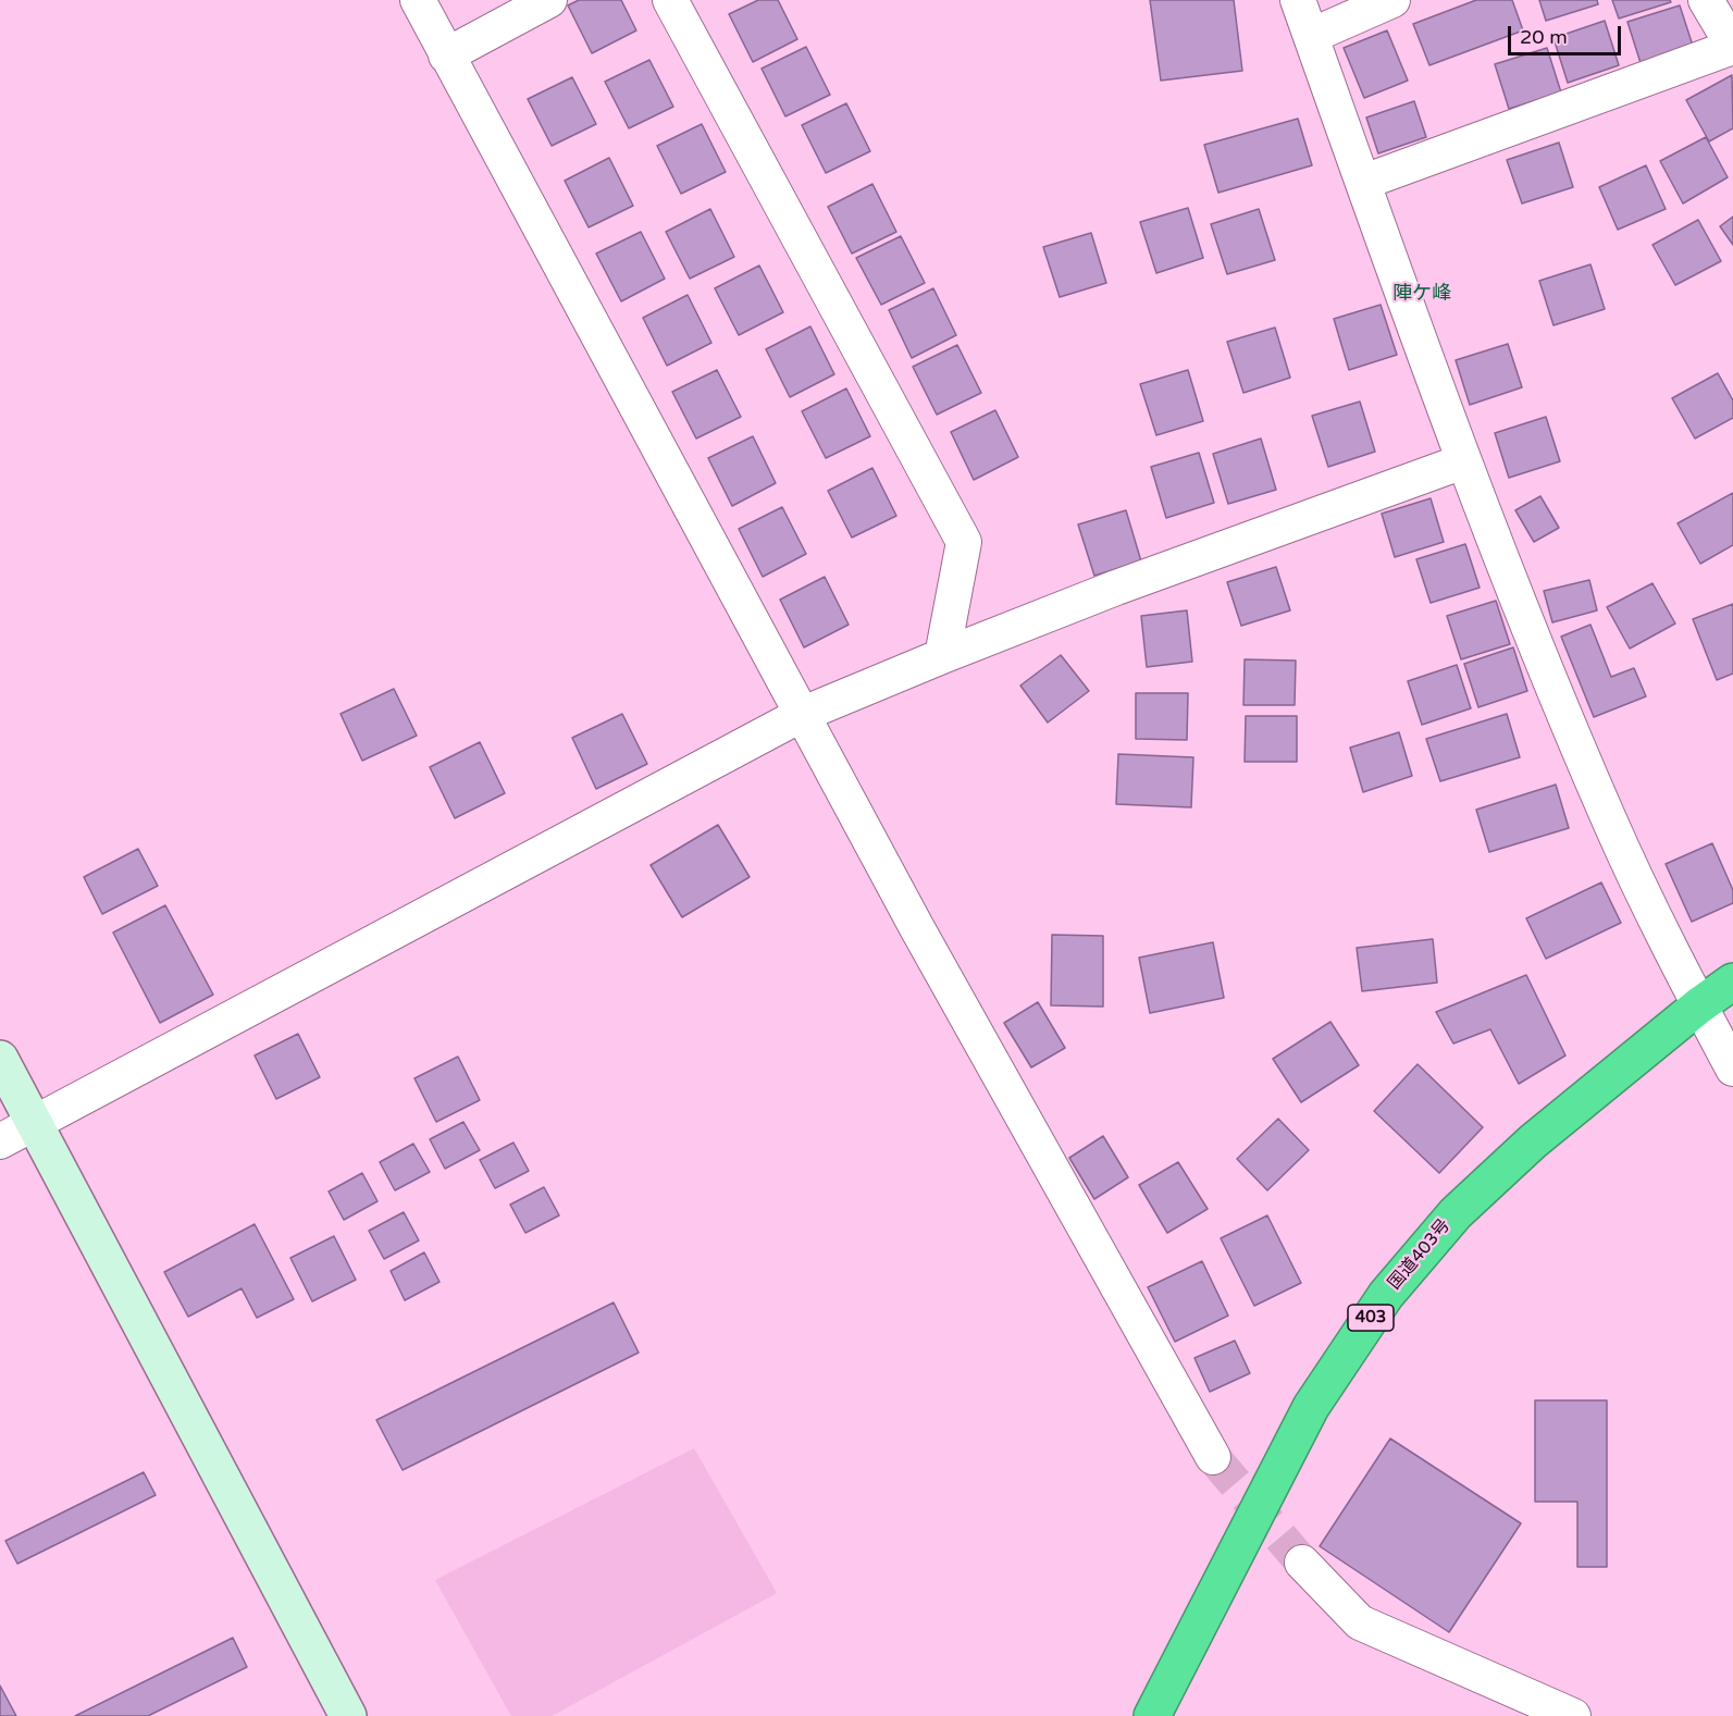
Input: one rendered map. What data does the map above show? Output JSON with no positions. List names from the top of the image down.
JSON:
{
  "streets": {
    "highway": ["国道403号", "403"]
  },
  "districts": ["陣ケ峰"],
  "scale_bar": "20 m"
}
